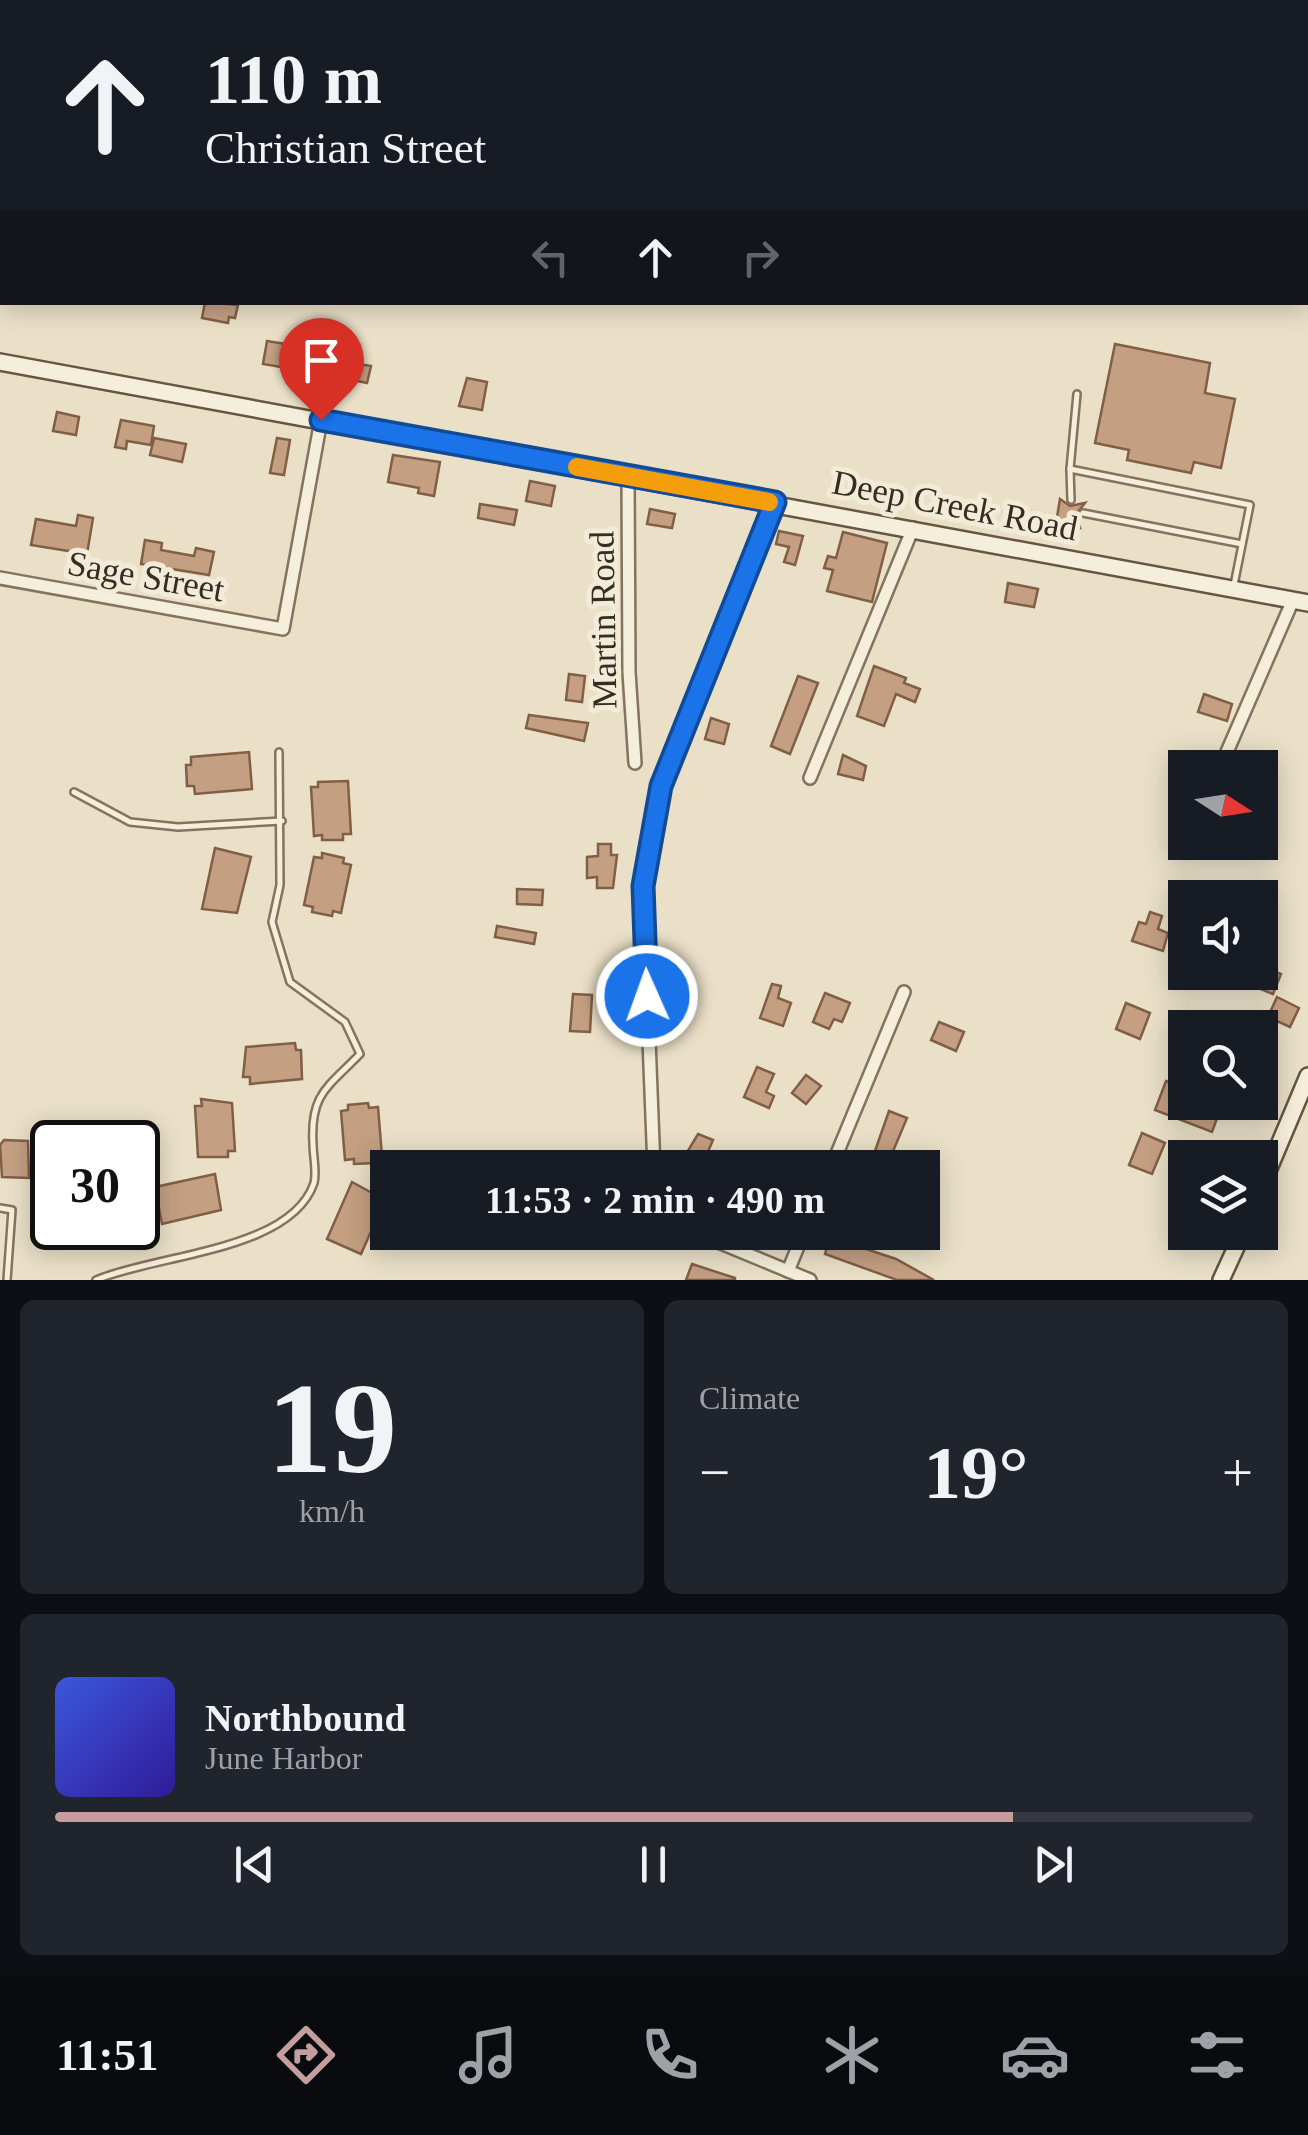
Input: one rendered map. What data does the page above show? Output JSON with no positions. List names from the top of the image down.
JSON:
{
  "streets": {
    "street": ["Deep Creek Road", "Sage Street", "Martin Road"]
  },
  "crossings": [
    ["Deep Creek Road", "Sage Street"],
    ["Deep Creek Road", "Martin Road"]
  ],
  "north": "right",
  "page": {
    "turn": ["110 m", "Christian Street"],
    "limit": "30",
    "trip": "11:53 · 2 min · 490 m",
    "tile": [
      ["19", "km/h"],
      "Climate"
    ],
    "heat": ["−", "19°", "+"],
    "song": ["Northbound", "June Harbor"],
    "tabs": "11:51"
  }
}
